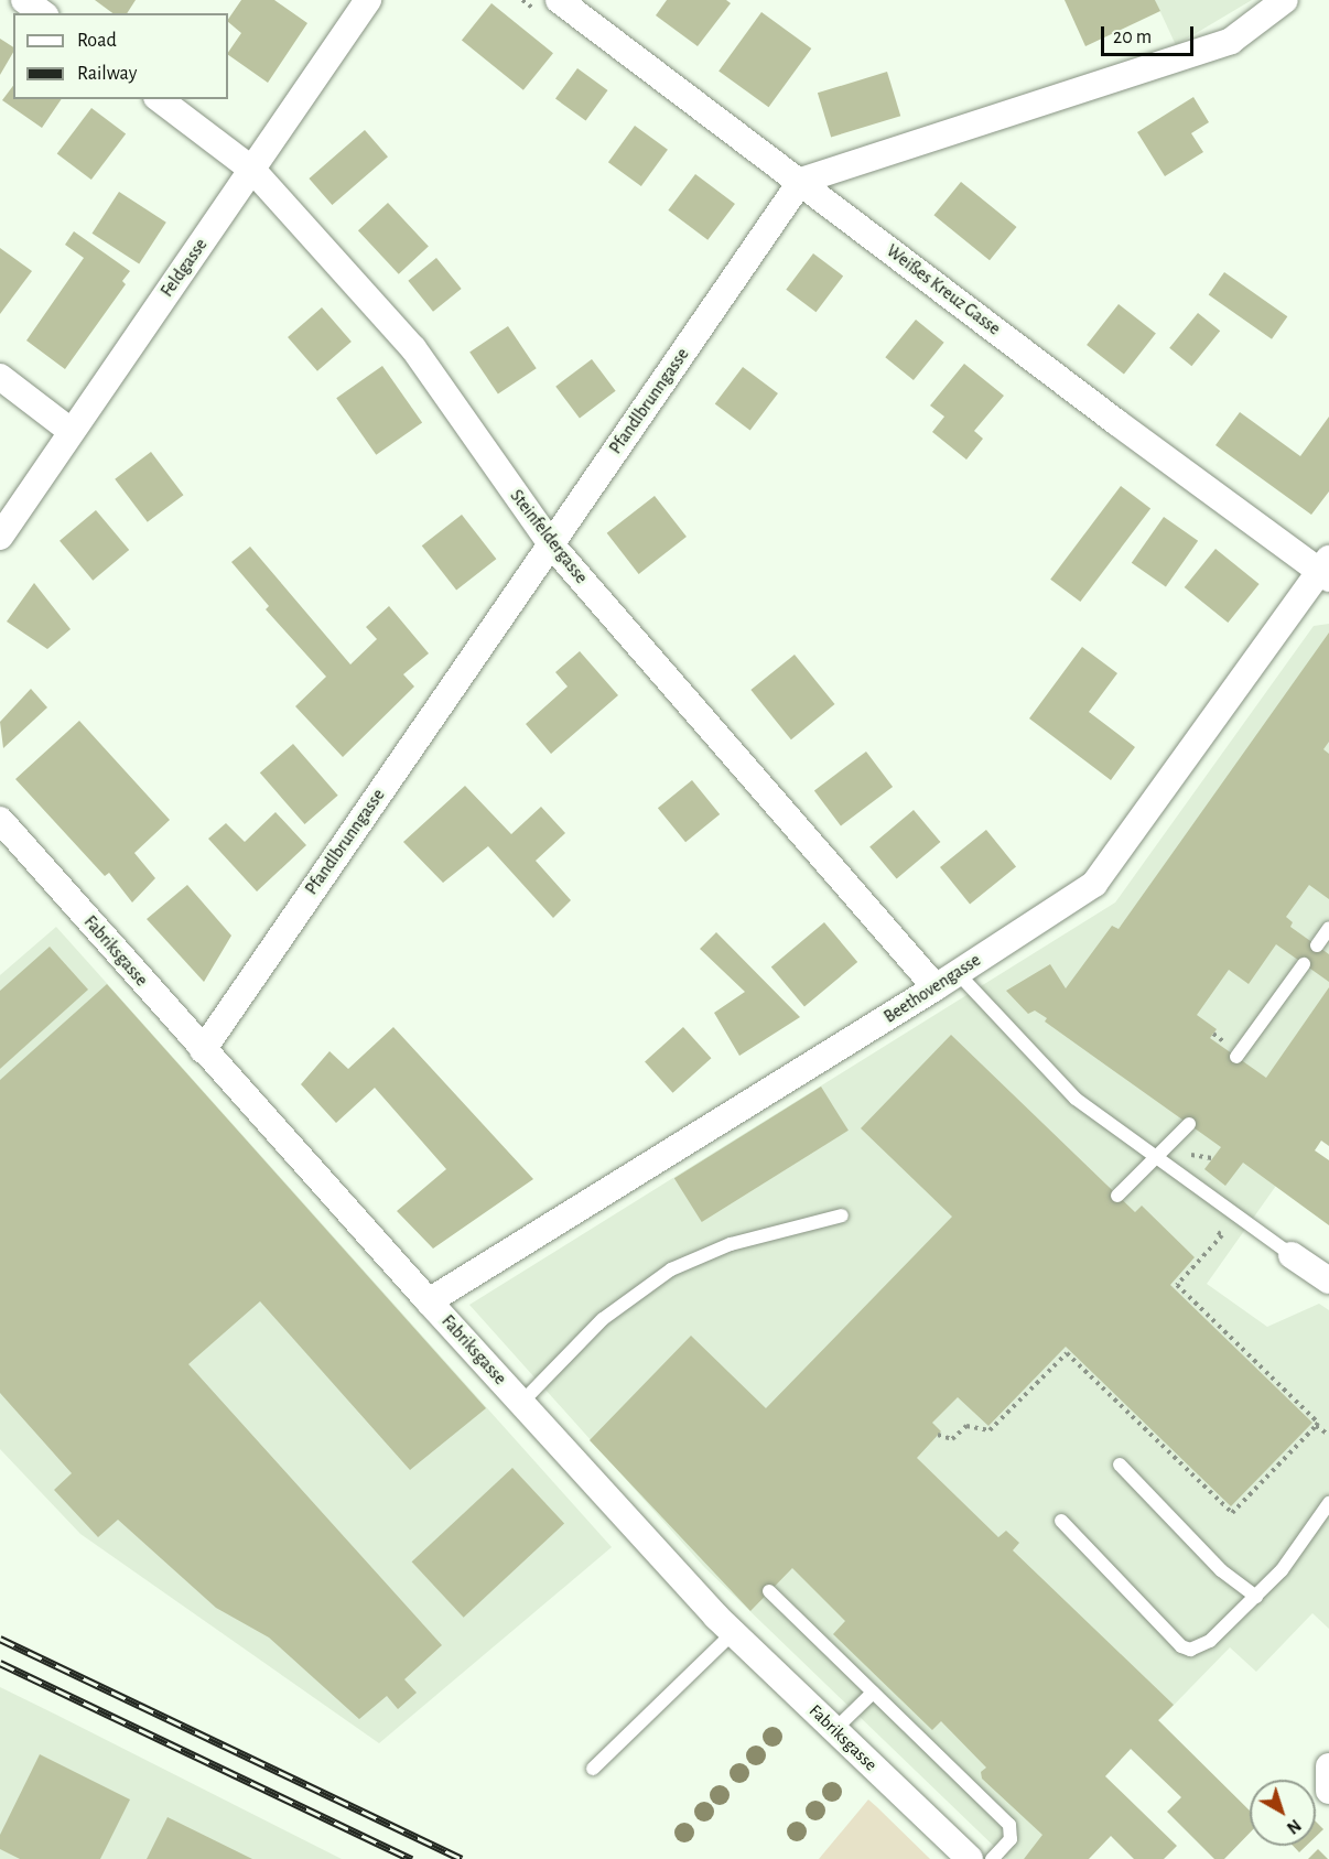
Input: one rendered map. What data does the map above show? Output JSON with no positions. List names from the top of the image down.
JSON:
{
  "streets": {
    "street": [
      "Feldgasse",
      "Weißes Kreuz Gasse",
      "Pfandlbrunngasse",
      "Steinfeldergasse",
      "Fabriksgasse",
      "Beethovengasse"
    ]
  },
  "crossings": [
    ["Feldgasse", "Steinfeldergasse"],
    ["Weißes Kreuz Gasse", "Pfandlbrunngasse"],
    ["Weißes Kreuz Gasse", "Beethovengasse"],
    ["Pfandlbrunngasse", "Steinfeldergasse"],
    ["Pfandlbrunngasse", "Fabriksgasse"],
    ["Steinfeldergasse", "Beethovengasse"],
    ["Fabriksgasse", "Beethovengasse"]
  ],
  "legend": ["Road", "Railway"],
  "scale_bar": "20 m",
  "north": "bottom right"
}
